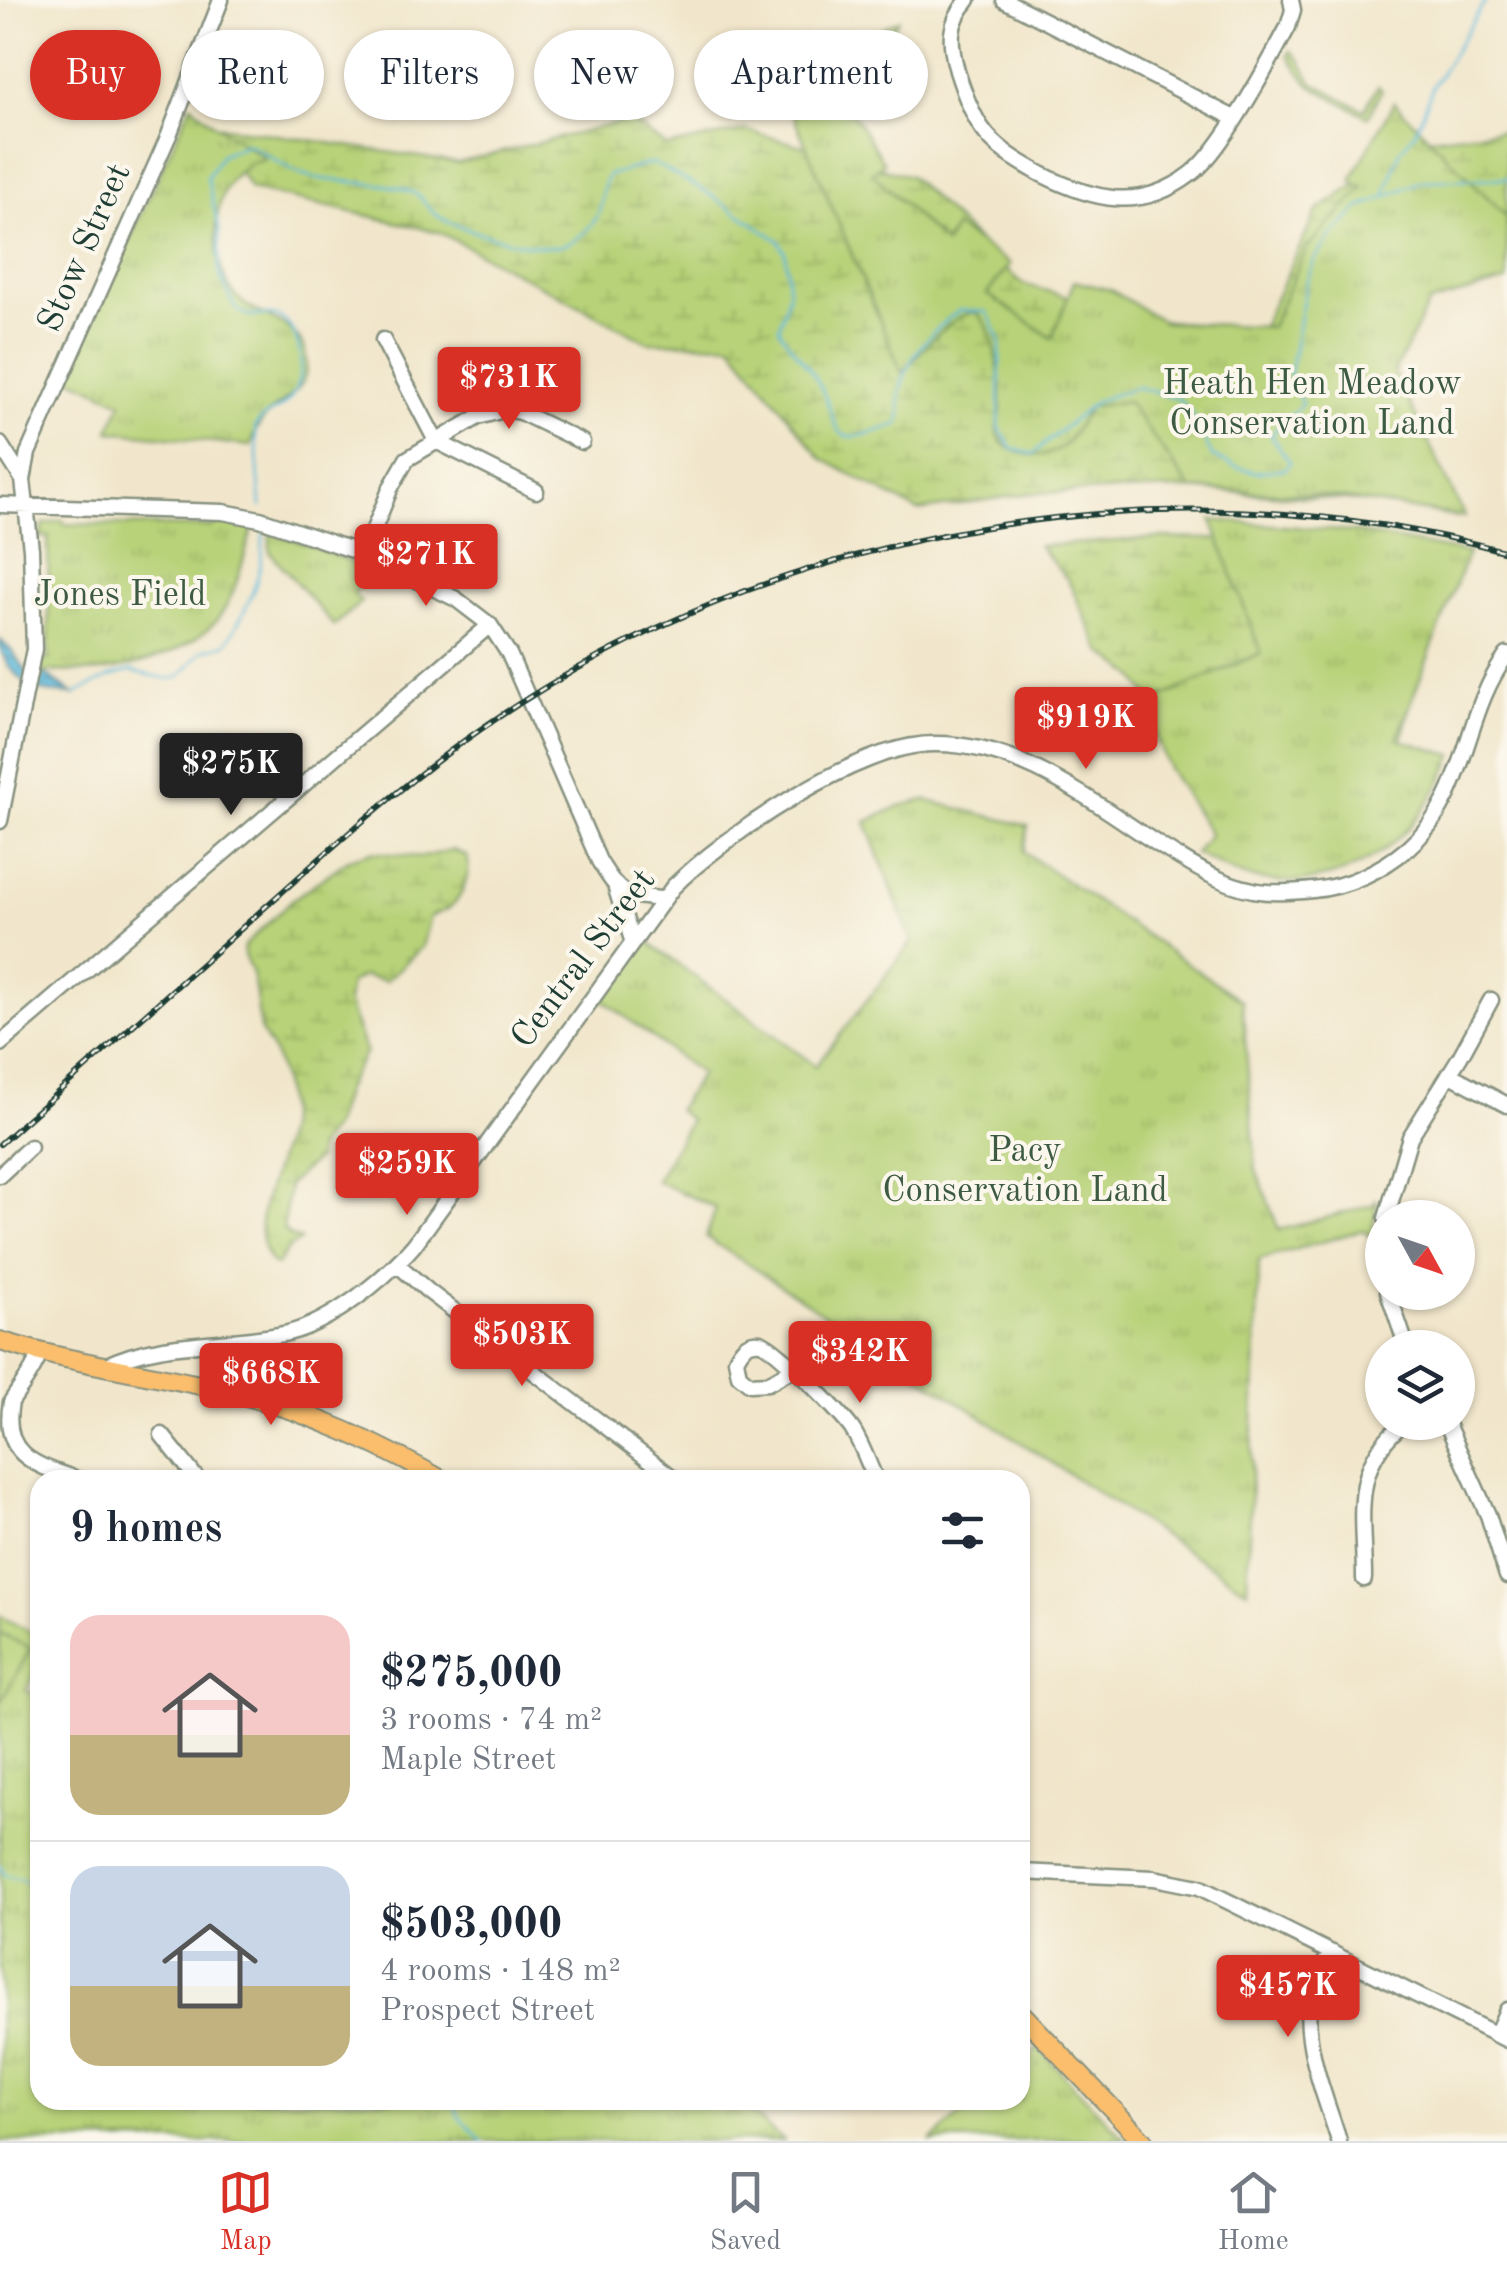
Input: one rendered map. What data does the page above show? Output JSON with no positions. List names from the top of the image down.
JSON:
{
  "streets": {
    "street": ["Stow Street", "Central Street"]
  },
  "parks": ["Heath Hen Meadow Conservation Land", "Jones Field", "Pacy Conservation Land"],
  "north": "bottom right",
  "page": {
    "chip": [
      "Buy",
      "Rent",
      "Filters",
      "New",
      "Apartment"
    ],
    "price": [
      "$731K",
      "$271K",
      "$919K",
      "$275K",
      "$259K",
      "$503K",
      "$342K",
      "$668K",
      "$457K"
    ],
    "heading": "9 homes",
    "list": [
      {
        "name": "$275,000",
        "note": "3 rooms · 74 m² · Maple Street"
      },
      {
        "name": "$503,000",
        "note": "4 rooms · 148 m² · Prospect Street"
      }
    ],
    "tabs": ["Map", "Saved", "Home"]
  }
}
